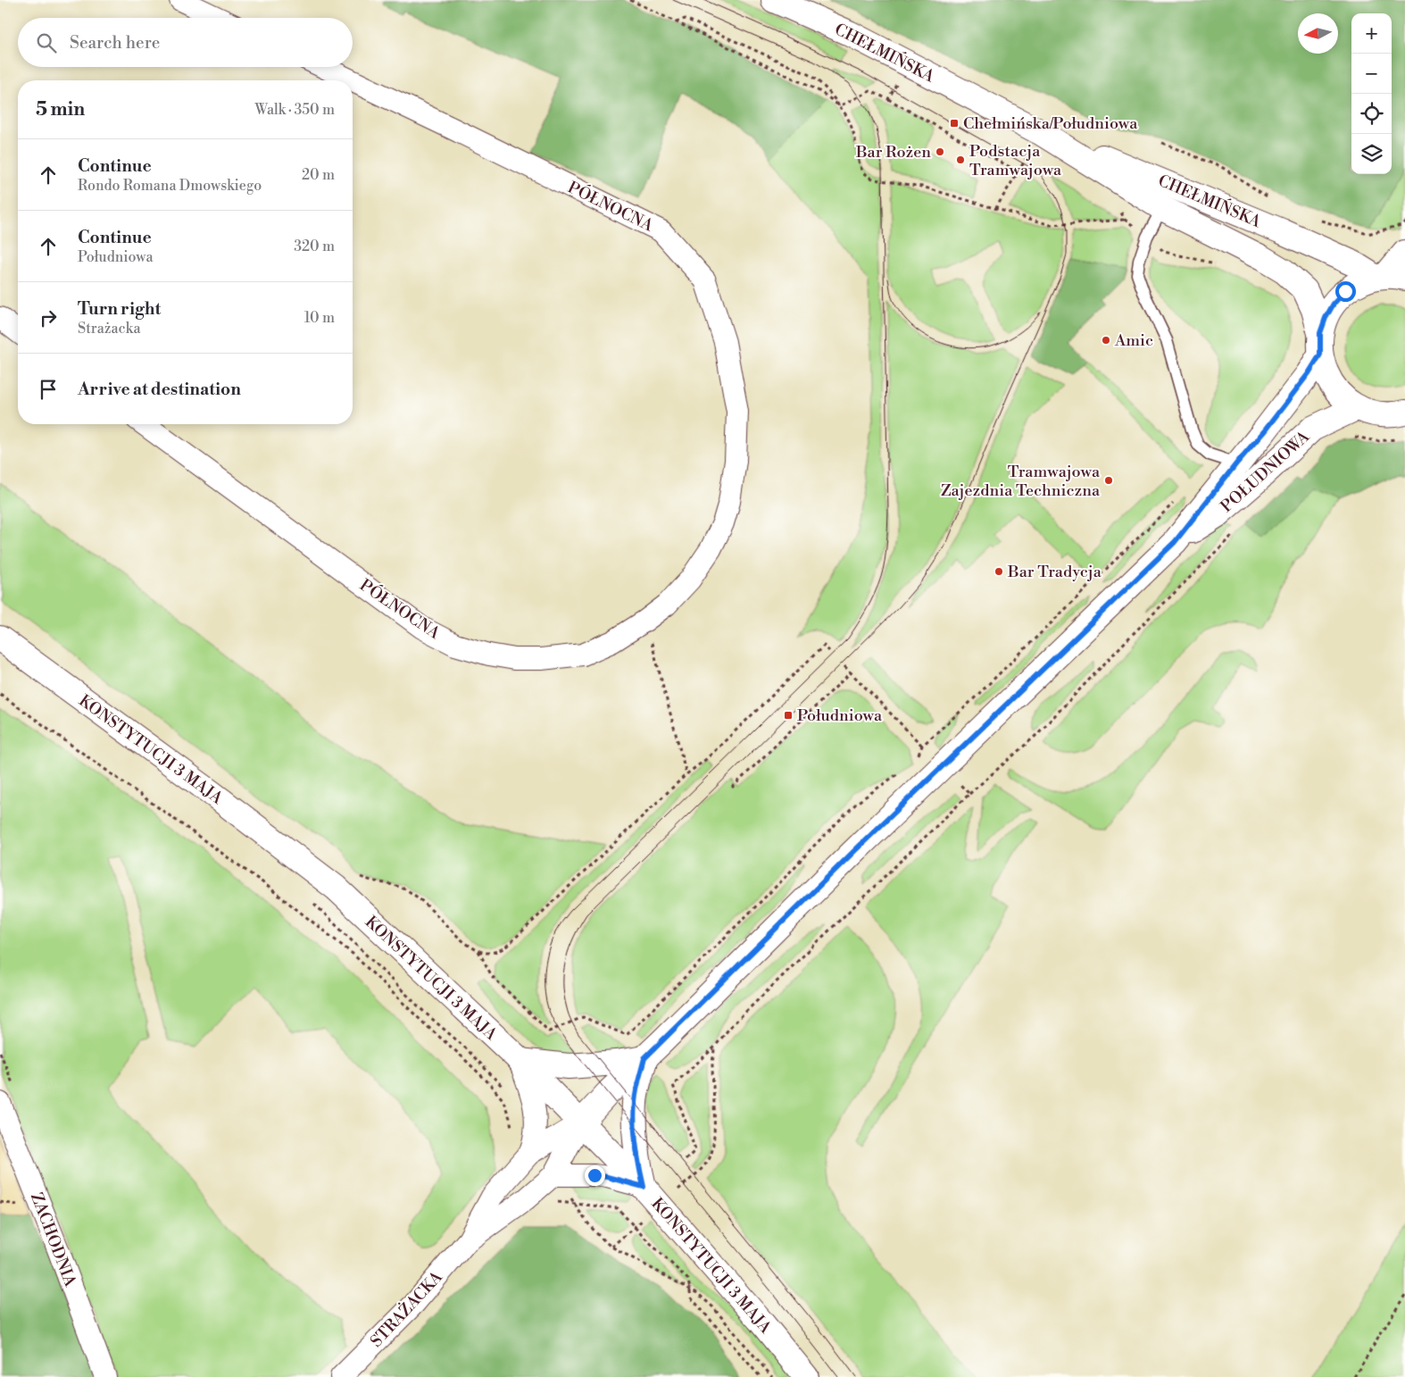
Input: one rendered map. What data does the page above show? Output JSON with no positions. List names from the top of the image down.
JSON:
{
  "streets": {
    "street": [
      "CHEŁMIŃSKA",
      "PÓŁNOCNA",
      "POŁUDNIOWA",
      "KONSTYTUCJI 3 MAJA",
      "ZACHODNIA",
      "STRAŻACKA"
    ]
  },
  "crossings": [
    ["CHEŁMIŃSKA", "POŁUDNIOWA"],
    ["POŁUDNIOWA", "KONSTYTUCJI 3 MAJA"],
    ["POŁUDNIOWA", "STRAŻACKA"],
    ["KONSTYTUCJI 3 MAJA", "STRAŻACKA"]
  ],
  "places": {
    "transit": ["Chełmińska/Południowa", "Południowa"],
    "other": [
      "Bar Rożen",
      "Podstacja Tramwajowa",
      "Amic",
      "Tramwajowa Zajezdnia Techniczna",
      "Bar Tradycja"
    ]
  },
  "north": "left",
  "page": {
    "map_buttons": ["+", "−"],
    "search": "Search here",
    "heading": ["5 min", "Walk · 350 m"],
    "list": [
      ["Continue", "Rondo Romana Dmowskiego", "20 m"],
      ["Continue", "Południowa", "320 m"],
      ["Turn right", "Strażacka", "10 m"],
      "Arrive at destination"
    ]
  }
}
